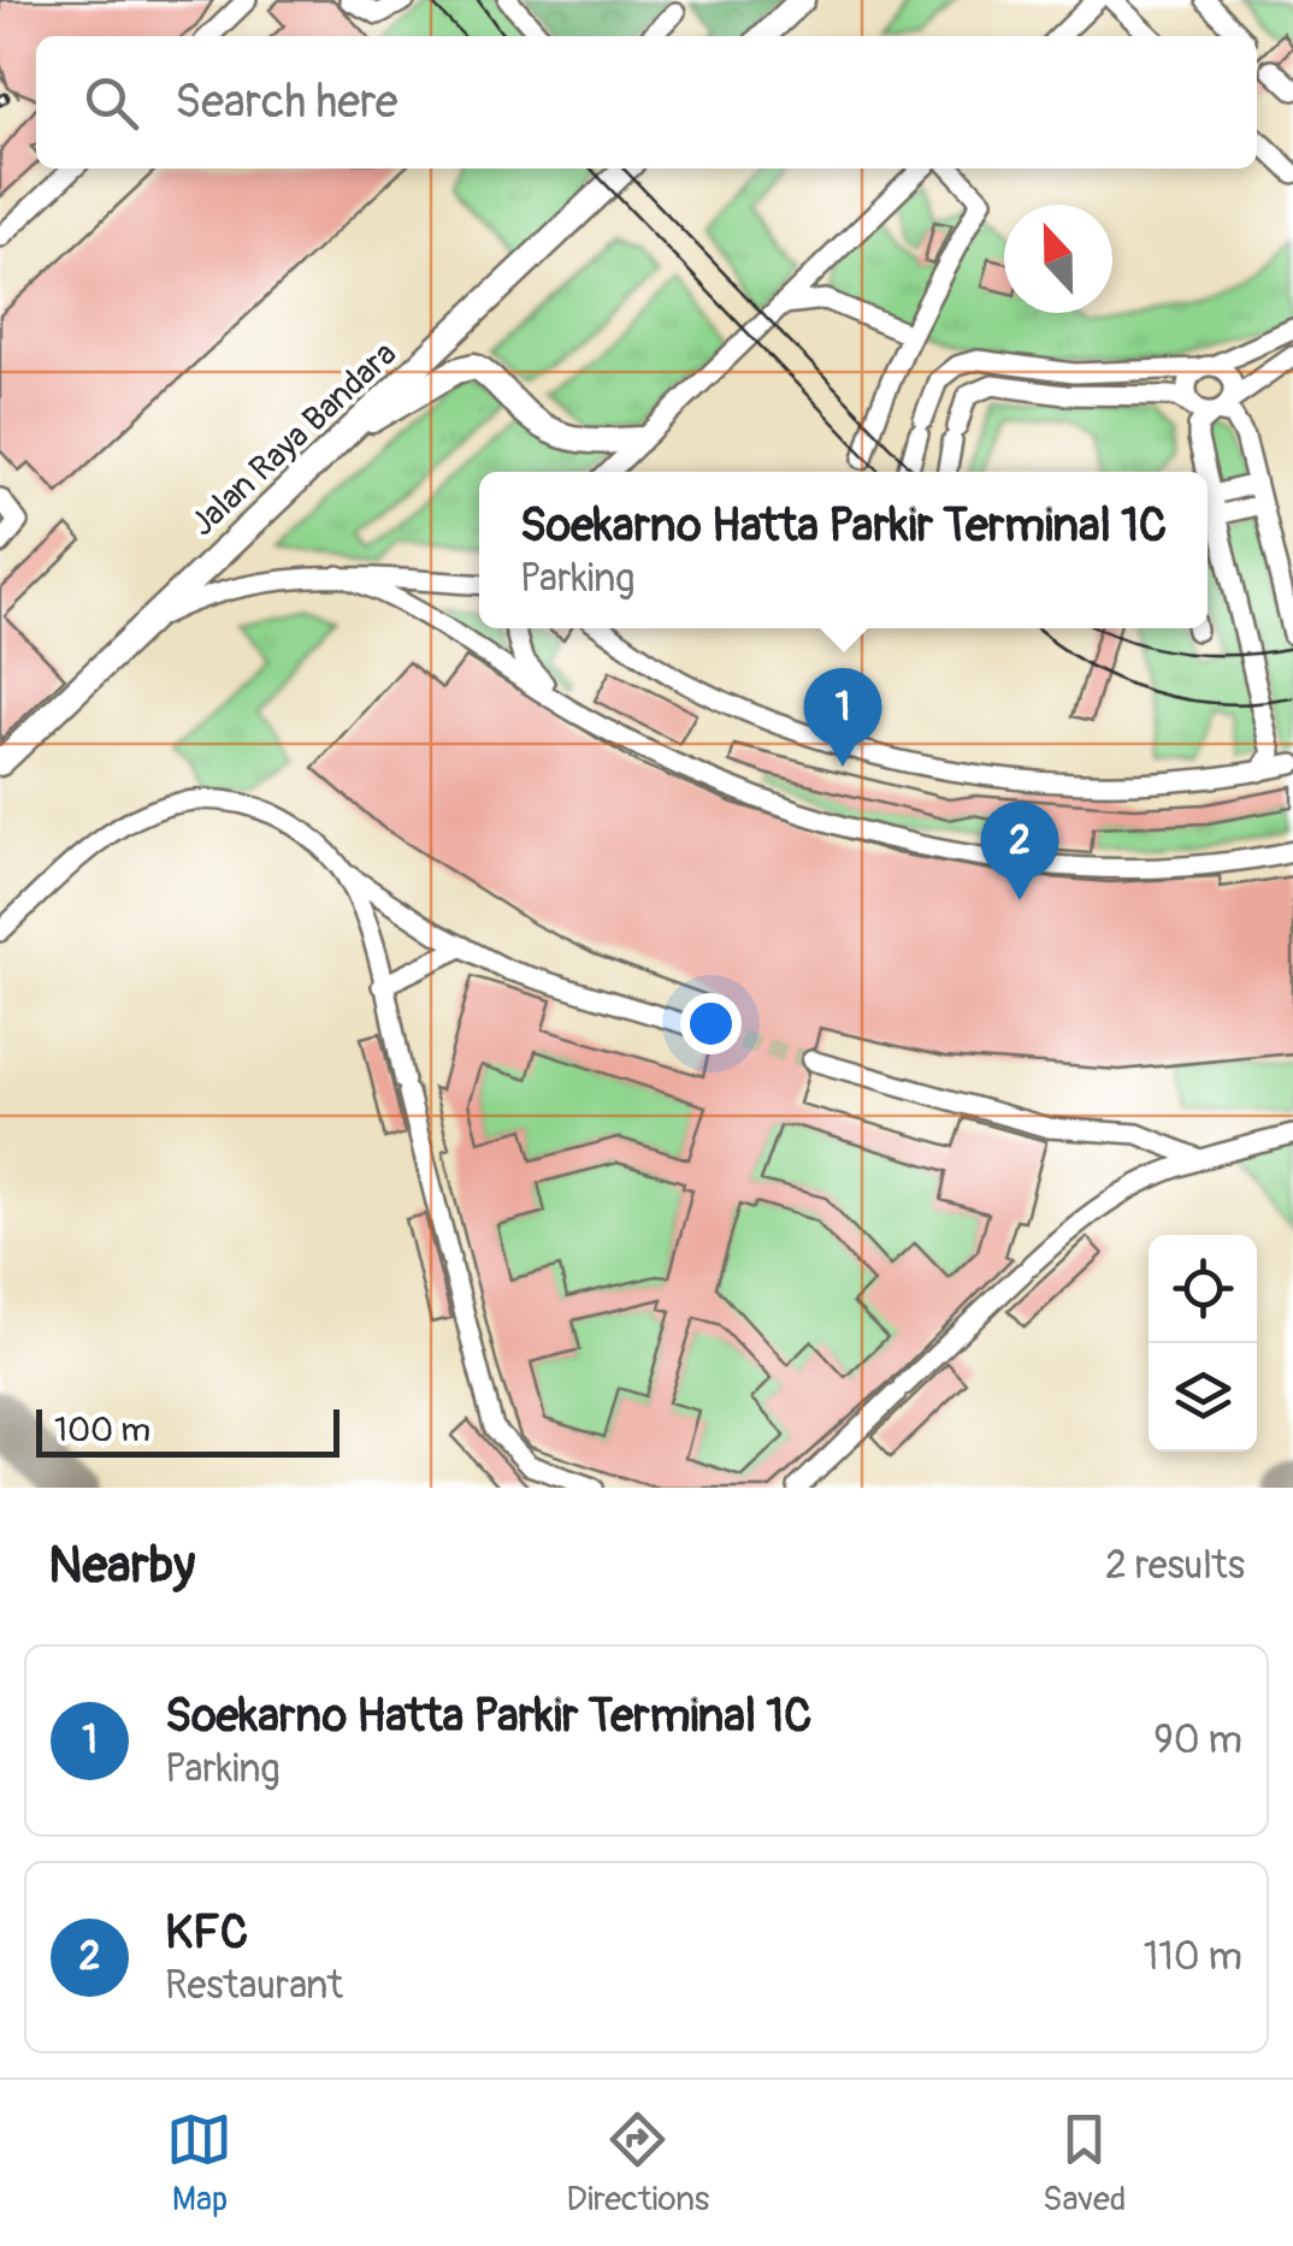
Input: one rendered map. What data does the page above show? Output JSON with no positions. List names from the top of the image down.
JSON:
{
  "streets": {
    "main road": ["Jalan Raya Bandara"]
  },
  "scale_bar": "100 m",
  "north": "top",
  "page": {
    "search": "Search here",
    "popup": ["Soekarno Hatta Parkir Terminal 1C", "Parking"],
    "pins": ["1", "2"],
    "scale": "100 m",
    "heading": ["Nearby", "2 results"],
    "list": [
      {
        "mark": "1",
        "name": "Soekarno Hatta Parkir Terminal 1C",
        "note": "Parking",
        "value": "90 m"
      },
      {
        "mark": "2",
        "name": "KFC",
        "note": "Restaurant",
        "value": "110 m"
      }
    ],
    "nav": ["Map", "Directions", "Saved"]
  }
}
